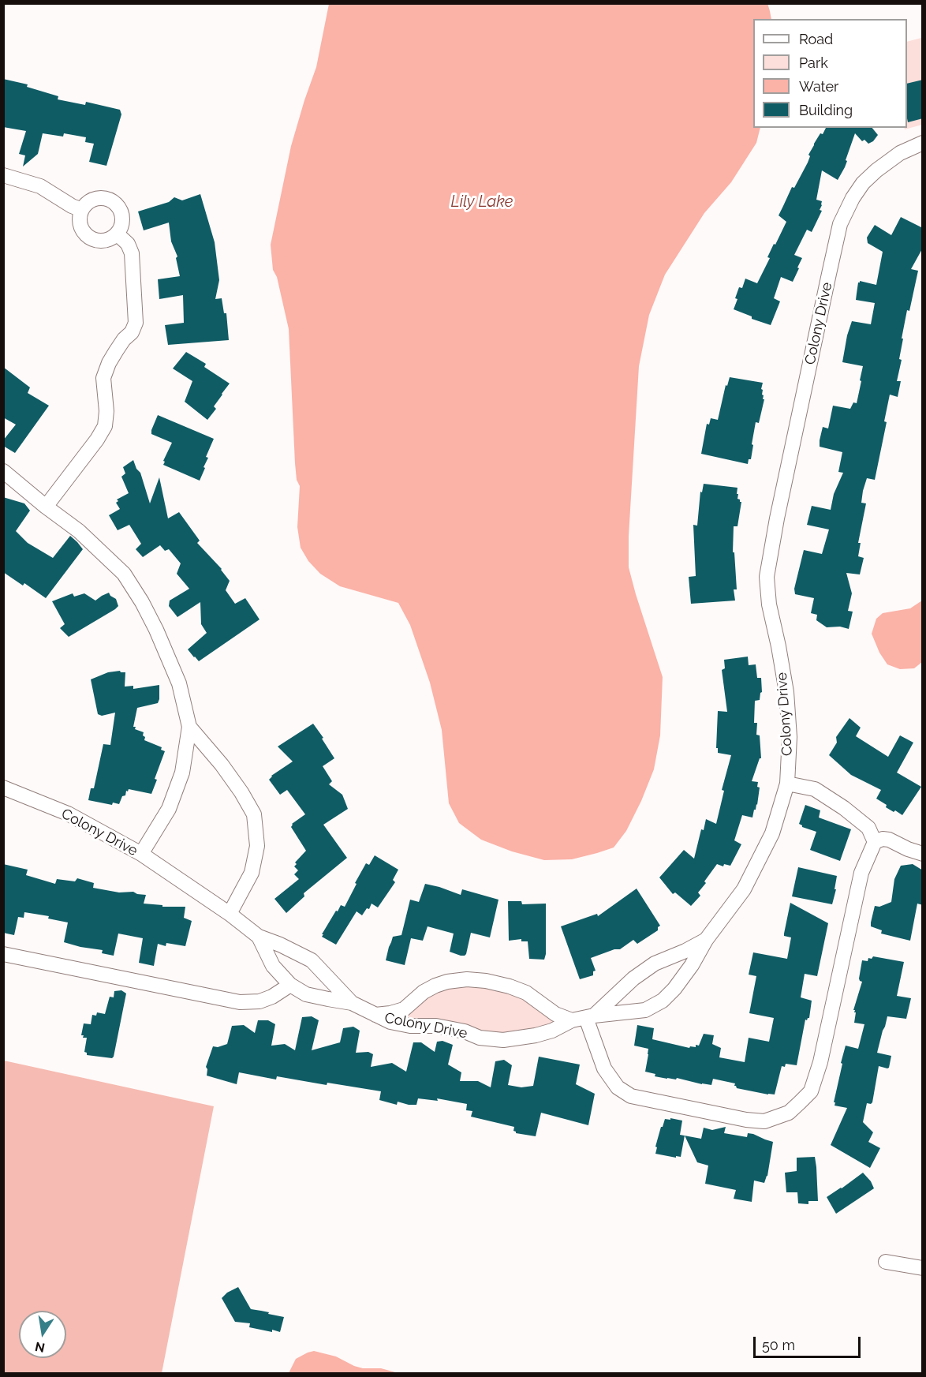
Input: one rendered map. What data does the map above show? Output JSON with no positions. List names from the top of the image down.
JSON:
{
  "streets": {
    "street": ["Colony Drive"]
  },
  "water": ["Lily Lake"],
  "legend": [
    "Road",
    "Park",
    "Water",
    "Building"
  ],
  "scale_bar": "50 m",
  "north": "bottom"
}
